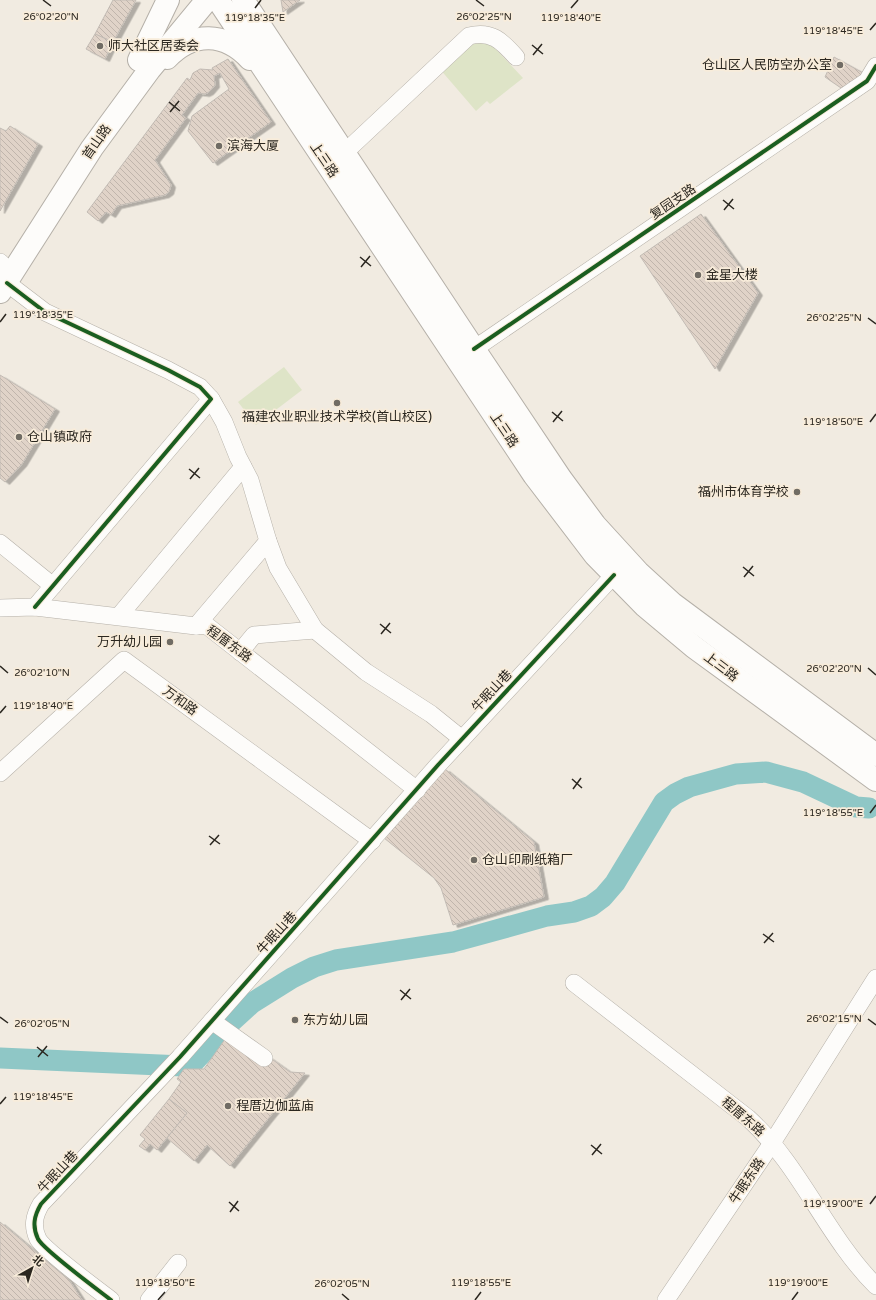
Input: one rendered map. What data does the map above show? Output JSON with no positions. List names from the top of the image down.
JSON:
{
  "streets": {
    "main road": ["首山路", "上三路"],
    "street": [
      "复园支路",
      "程厝东路",
      "牛眠山巷",
      "万和路",
      "牛眠东路"
    ]
  },
  "crossings": [
    ["上三路", "复园支路"],
    ["上三路", "牛眠山巷"],
    ["程厝东路", "牛眠山巷"],
    ["程厝东路", "牛眠东路"],
    ["牛眠山巷", "万和路"]
  ],
  "places": [
    "师大社区居委会",
    "仓山区人民防空办公室",
    "滨海大厦",
    "金星大楼",
    "福建农业职业技术学校(首山校区)",
    "仓山镇政府",
    "福州市体育学校",
    "万升幼儿园",
    "仓山印刷纸箱厂",
    "东方幼儿园",
    "程厝边伽蓝庙"
  ],
  "north": "top right",
  "coordinates": [
    "26°02'20\"N",
    "26°02'25\"N",
    "119°18'35\"E",
    "119°18'40\"E",
    "119°18'45\"E",
    "119°18'50\"E",
    "26°02'10\"N",
    "119°18'55\"E",
    "26°02'15\"N",
    "26°02'05\"N",
    "119°19'00\"E"
  ]
}
